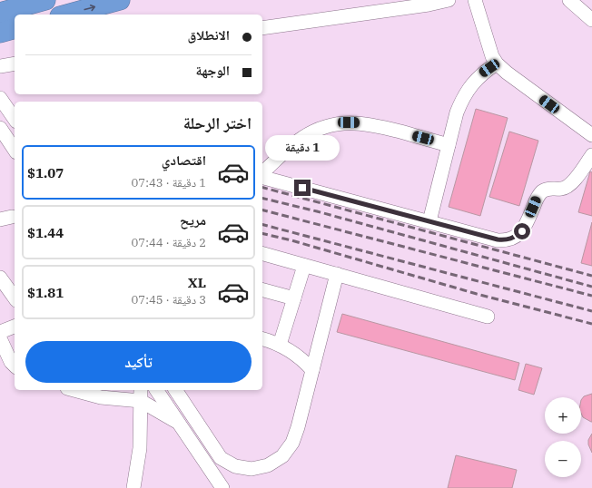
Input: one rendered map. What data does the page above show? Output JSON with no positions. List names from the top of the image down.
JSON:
{
  "page": {
    "banner": ["الانطلاق", "الوجهة"],
    "heading": "اختر الرحلة",
    "bubble": "1 دقيقة",
    "list": [
      {
        "name": "اقتصادي",
        "note": "1 دقيقة · 07:43",
        "value": "$1.07"
      },
      {
        "name": "مريح",
        "note": "2 دقيقة · 07:44",
        "value": "$1.44"
      },
      {
        "name": "XL",
        "note": "3 دقيقة · 07:45",
        "value": "$1.81"
      }
    ],
    "buttons": "تأكيد",
    "map_buttons": ["+", "−"]
  }
}
